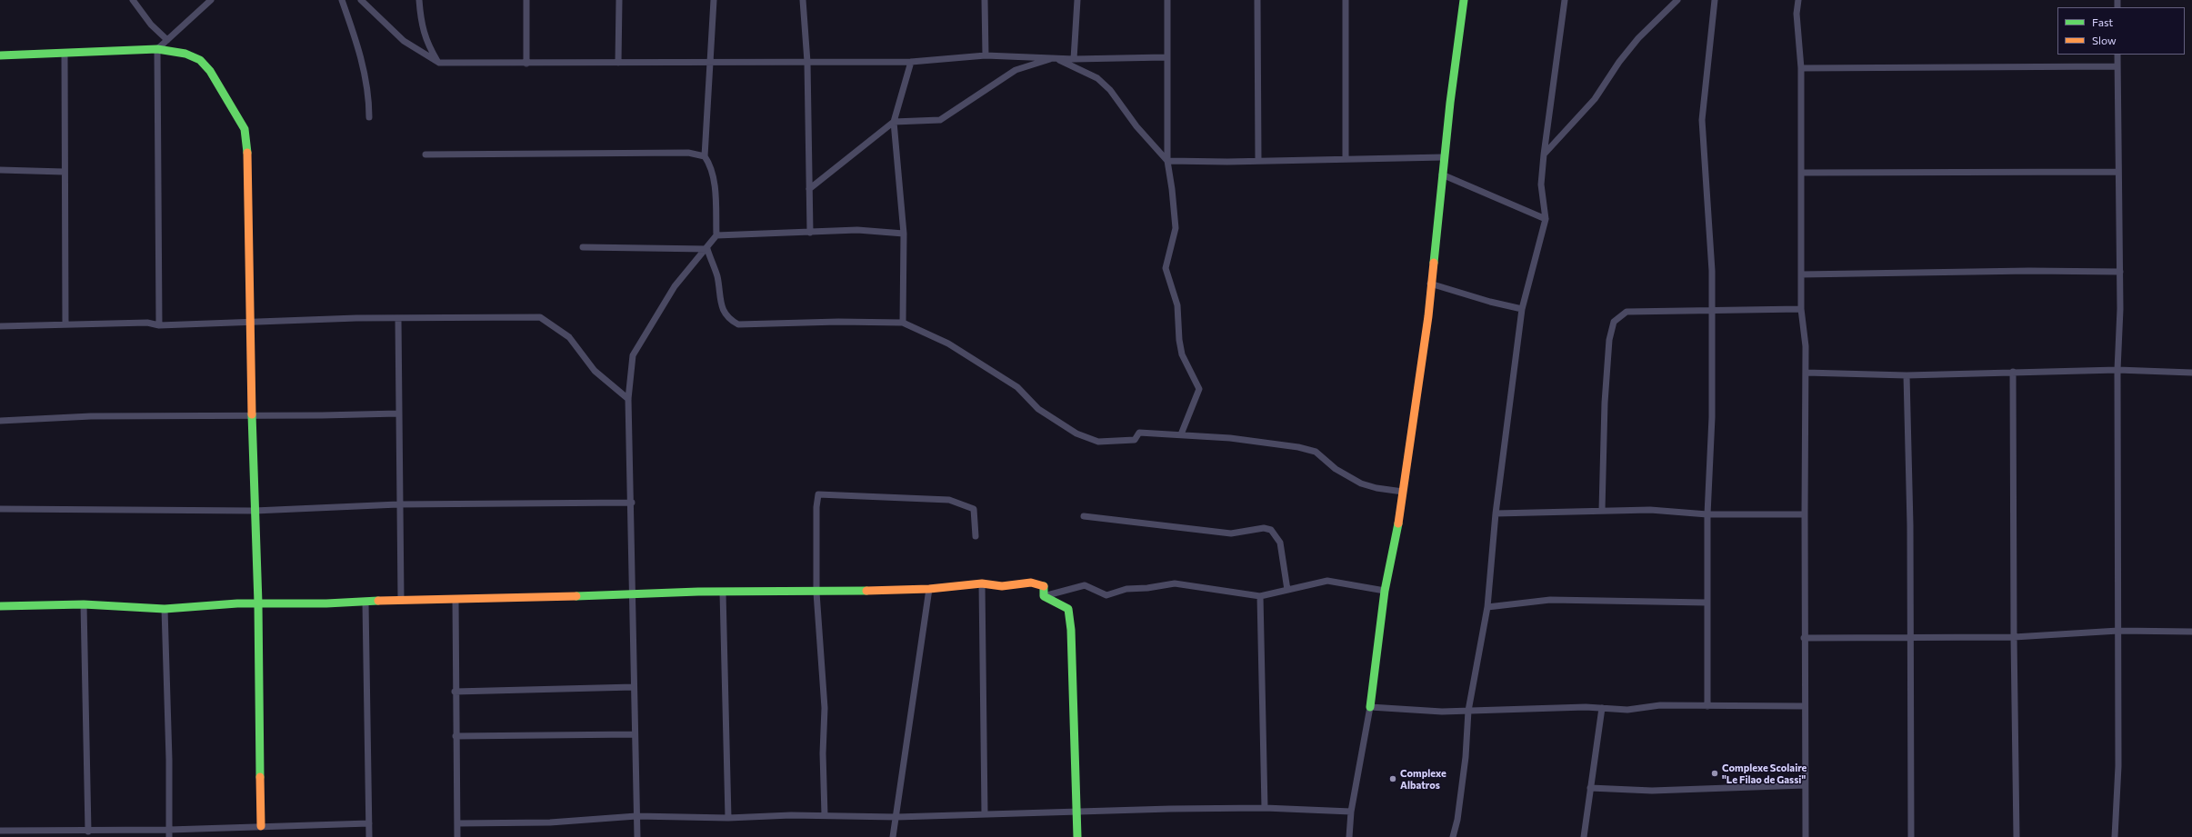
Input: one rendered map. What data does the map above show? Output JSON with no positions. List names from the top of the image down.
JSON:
{
  "places": ["Complexe Scolaire \"Le Filao de Gassi\"", "Complexe Albatros"],
  "legend": ["Fast", "Slow"]
}
